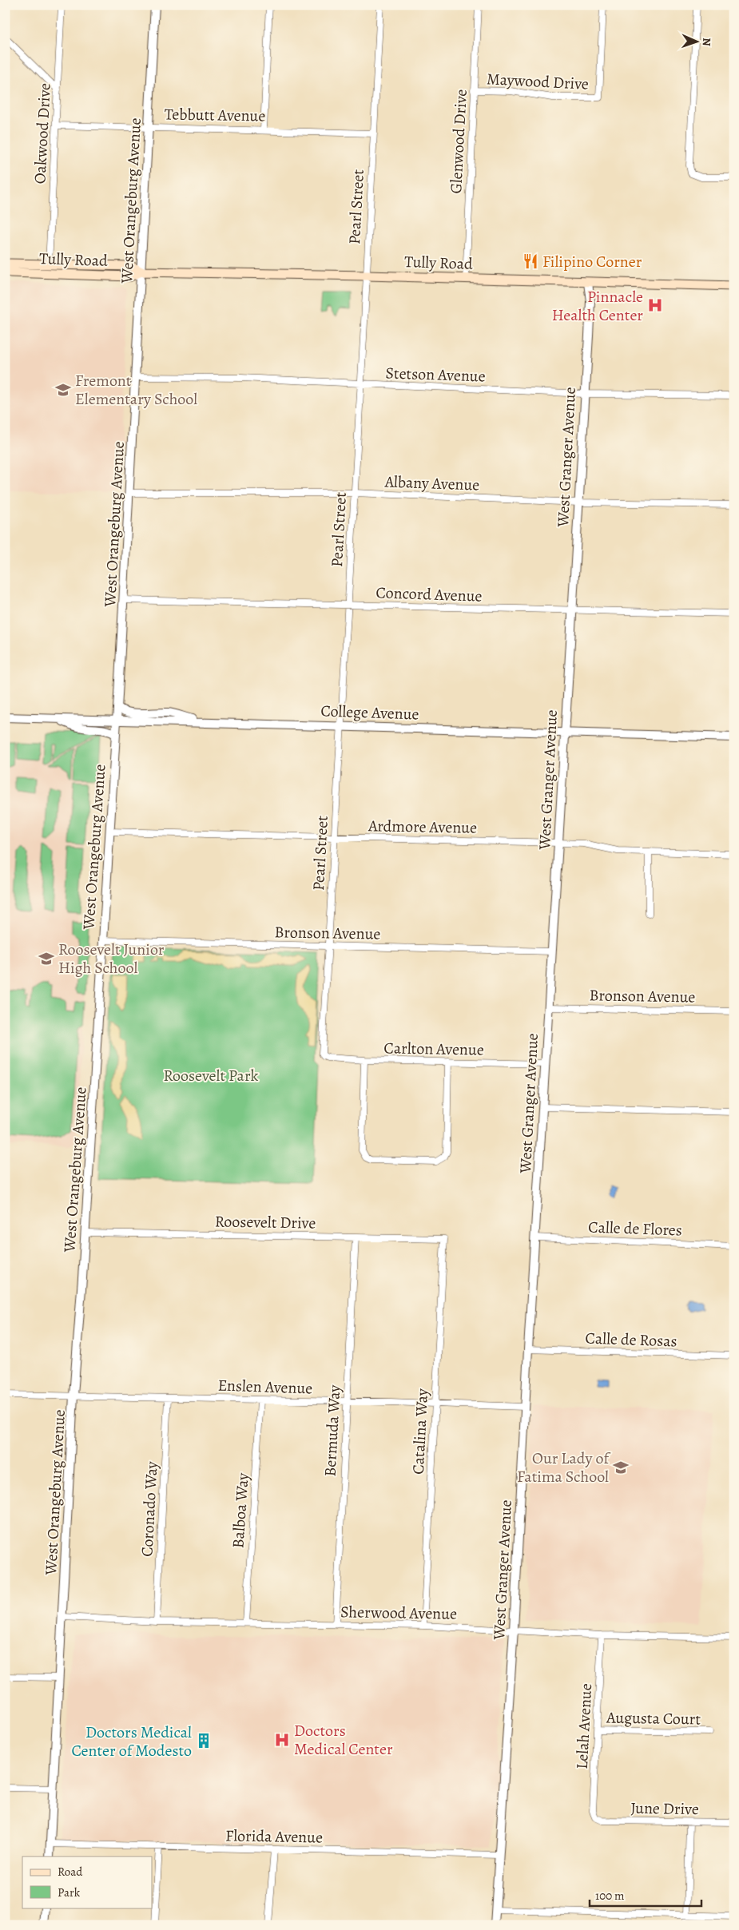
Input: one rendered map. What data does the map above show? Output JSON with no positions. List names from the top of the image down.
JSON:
{
  "streets": {
    "main road": ["Tully Road"],
    "street": [
      "Maywood Drive",
      "Tebbutt Avenue",
      "Oakwood Drive",
      "Glenwood Drive",
      "West Orangeburg Avenue",
      "Pearl Street",
      "Stetson Avenue",
      "West Granger Avenue",
      "Albany Avenue",
      "Concord Avenue",
      "College Avenue",
      "Ardmore Avenue",
      "Bronson Avenue",
      "Carlton Avenue",
      "Roosevelt Drive",
      "Calle de Flores",
      "Calle de Rosas",
      "Enslen Avenue",
      "Bermuda Way",
      "Catalina Way",
      "Coronado Way",
      "Balboa Way",
      "Sherwood Avenue",
      "Augusta Court",
      "Lelah Avenue",
      "June Drive",
      "Florida Avenue"
    ]
  },
  "crossings": [
    ["Maywood Drive", "Glenwood Drive"],
    ["Tebbutt Avenue", "Oakwood Drive"],
    ["Tebbutt Avenue", "West Orangeburg Avenue"],
    ["Tebbutt Avenue", "Pearl Street"],
    ["Oakwood Drive", "Tully Road"],
    ["Glenwood Drive", "Tully Road"],
    ["West Orangeburg Avenue", "Tully Road"],
    ["West Orangeburg Avenue", "Stetson Avenue"],
    ["West Orangeburg Avenue", "Albany Avenue"],
    ["West Orangeburg Avenue", "Concord Avenue"],
    ["West Orangeburg Avenue", "College Avenue"],
    ["West Orangeburg Avenue", "Ardmore Avenue"],
    ["West Orangeburg Avenue", "Bronson Avenue"],
    ["West Orangeburg Avenue", "Roosevelt Drive"],
    ["West Orangeburg Avenue", "Enslen Avenue"],
    ["West Orangeburg Avenue", "Sherwood Avenue"],
    ["West Orangeburg Avenue", "Florida Avenue"],
    ["Pearl Street", "Tully Road"],
    ["Pearl Street", "Stetson Avenue"],
    ["Pearl Street", "Albany Avenue"],
    ["Pearl Street", "Concord Avenue"],
    ["Pearl Street", "College Avenue"],
    ["Pearl Street", "Ardmore Avenue"],
    ["Pearl Street", "Bronson Avenue"],
    ["Pearl Street", "Carlton Avenue"],
    ["Tully Road", "West Granger Avenue"],
    ["Stetson Avenue", "West Granger Avenue"],
    ["West Granger Avenue", "Albany Avenue"],
    ["West Granger Avenue", "Concord Avenue"],
    ["West Granger Avenue", "College Avenue"],
    ["West Granger Avenue", "Ardmore Avenue"],
    ["West Granger Avenue", "Bronson Avenue"],
    ["West Granger Avenue", "Carlton Avenue"],
    ["West Granger Avenue", "Calle de Flores"],
    ["West Granger Avenue", "Calle de Rosas"],
    ["West Granger Avenue", "Enslen Avenue"],
    ["West Granger Avenue", "Sherwood Avenue"],
    ["West Granger Avenue", "Florida Avenue"],
    ["Roosevelt Drive", "Bermuda Way"],
    ["Roosevelt Drive", "Catalina Way"],
    ["Enslen Avenue", "Bermuda Way"],
    ["Enslen Avenue", "Catalina Way"],
    ["Enslen Avenue", "Coronado Way"],
    ["Enslen Avenue", "Balboa Way"],
    ["Bermuda Way", "Sherwood Avenue"],
    ["Catalina Way", "Sherwood Avenue"],
    ["Coronado Way", "Sherwood Avenue"],
    ["Balboa Way", "Sherwood Avenue"],
    ["Sherwood Avenue", "Lelah Avenue"],
    ["Augusta Court", "Lelah Avenue"],
    ["Lelah Avenue", "June Drive"]
  ],
  "parks": ["Roosevelt Park"],
  "places": {
    "restaurant": ["Filipino Corner"],
    "hospital": ["Pinnacle Health Center", "Doctors Medical Center"],
    "school or university": ["Fremont Elementary School", "Roosevelt Junior High School", "Our Lady of Fatima School"],
    "building": ["Doctors Medical Center of Modesto"]
  },
  "legend": ["Road", "Park"],
  "scale_bar": "100 m",
  "north": "right"
}
